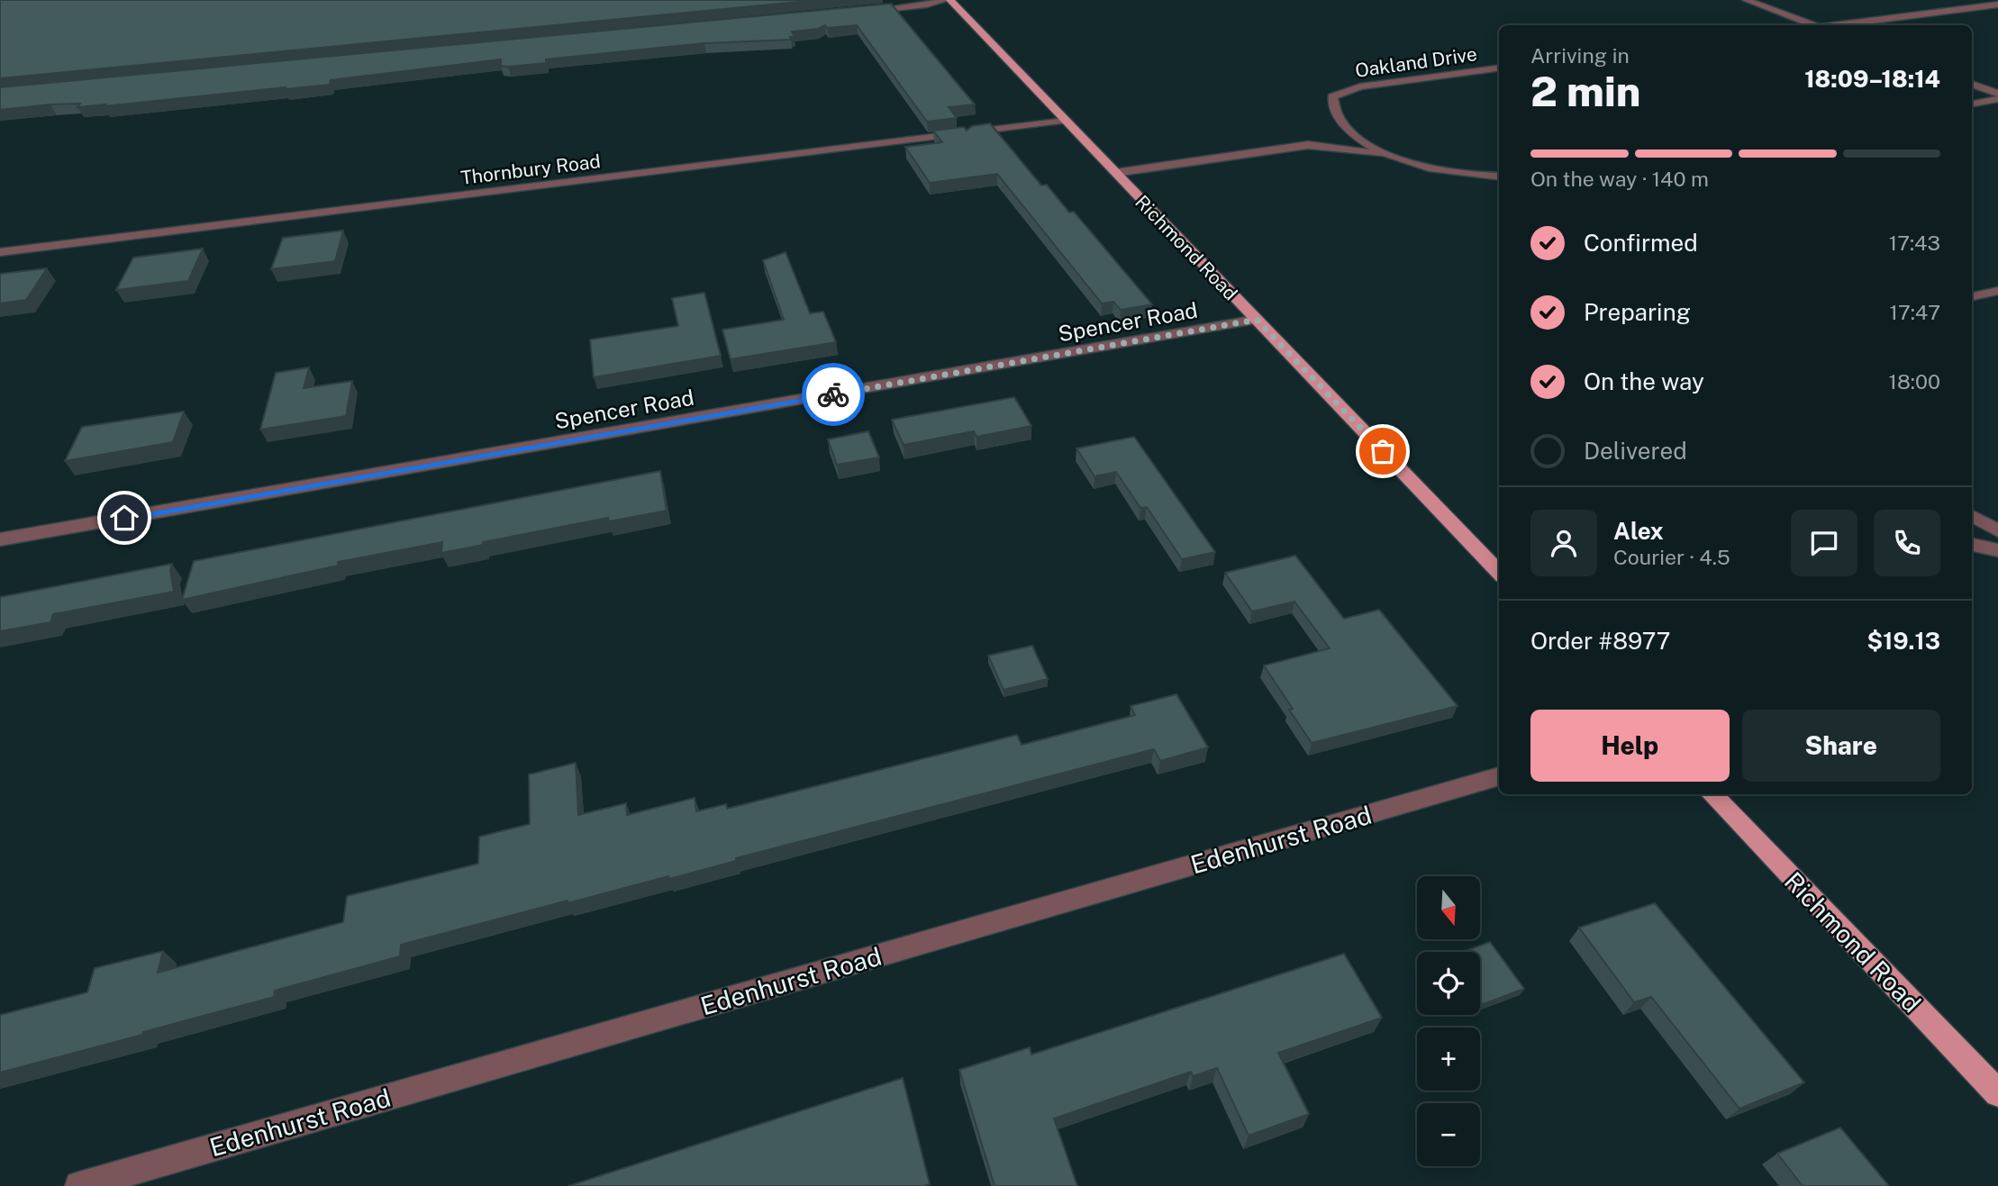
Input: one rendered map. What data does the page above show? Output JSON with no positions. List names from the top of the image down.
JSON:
{
  "streets": {
    "main road": ["Richmond Road"],
    "street": [
      "Oakland Drive",
      "Thornbury Road",
      "Spencer Road",
      "Edenhurst Road"
    ]
  },
  "crossings": [
    ["Thornbury Road", "Richmond Road"],
    ["Richmond Road", "Spencer Road"]
  ],
  "north": "bottom",
  "page": {
    "heading": ["2 min", "Arriving in", "18:09–18:14"],
    "panel": [
      "Alex",
      "Courier · 4.5",
      "Order #8977",
      "$19.13"
    ],
    "bar": "On the way · 140 m",
    "list": [
      ["Confirmed", "17:43"],
      ["Preparing", "17:47"],
      ["On the way", "18:00"],
      "Delivered"
    ],
    "buttons": ["Help", "Share"],
    "map_buttons": ["+", "−"]
  }
}
